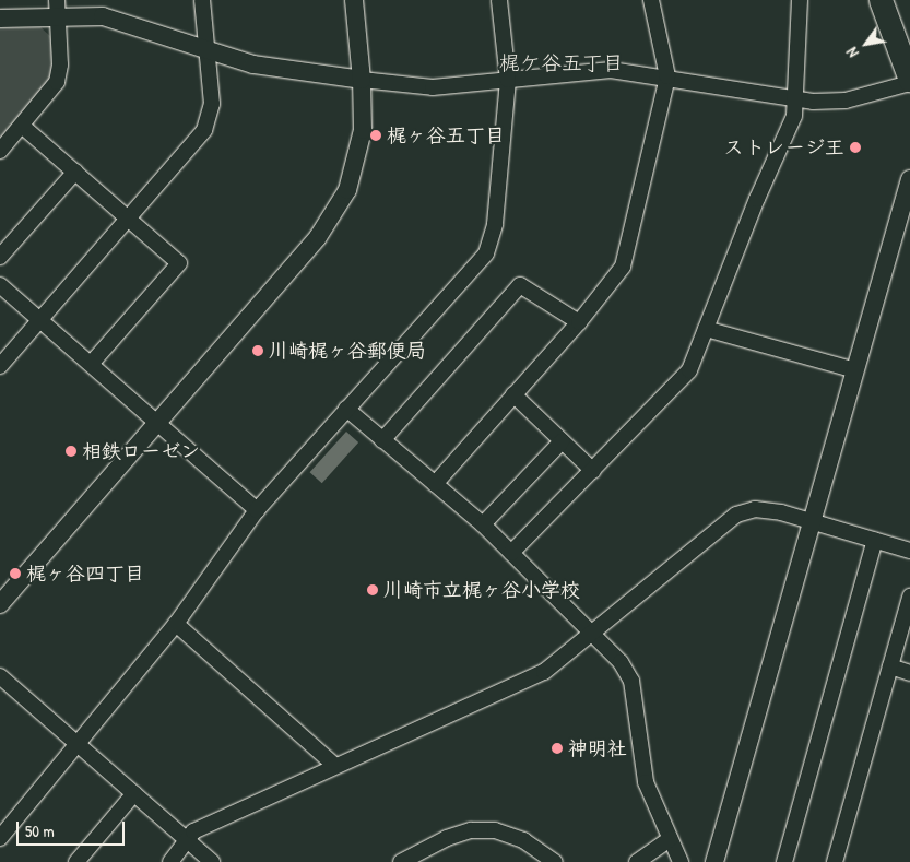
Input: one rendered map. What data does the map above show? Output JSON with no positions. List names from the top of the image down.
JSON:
{
  "districts": ["梶ケ谷五丁目"],
  "places": [
    "梶ヶ谷五丁目",
    "ストレージ王",
    "川崎梶ヶ谷郵便局",
    "相鉄ローゼン",
    "梶ヶ谷四丁目",
    "川崎市立梶ヶ谷小学校",
    "神明社"
  ],
  "scale_bar": "50 m",
  "north": "bottom left"
}
